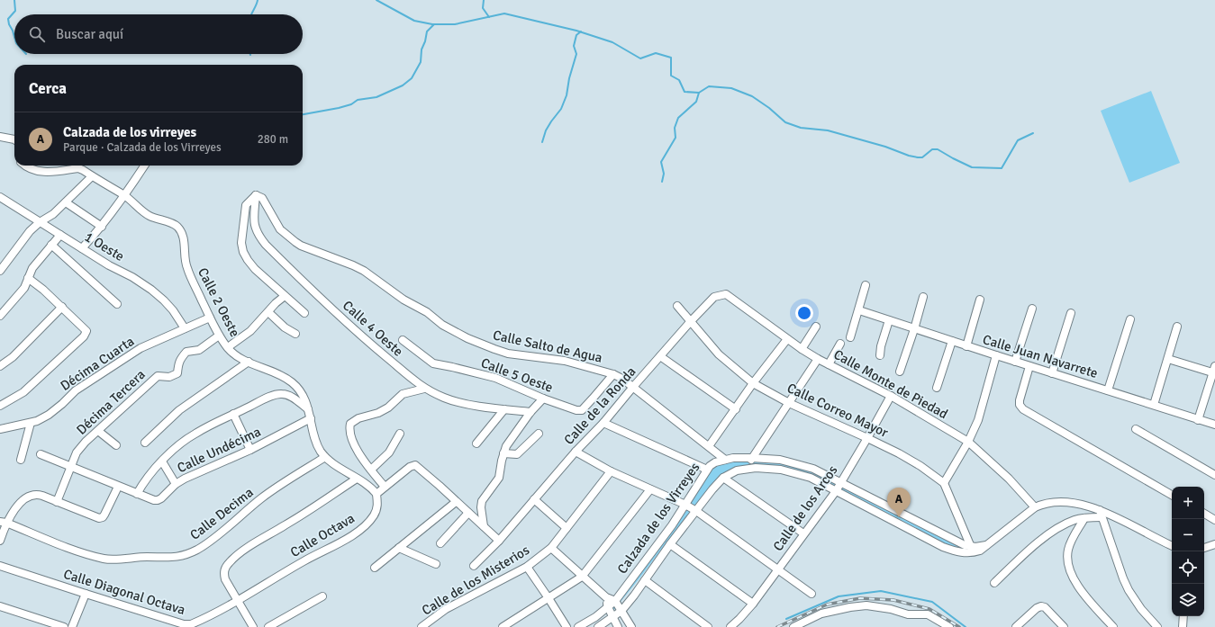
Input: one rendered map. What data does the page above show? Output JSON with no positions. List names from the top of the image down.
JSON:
{
  "streets": {
    "street": [
      "1 Oeste",
      "Calle 2 Oeste",
      "Calle 4 Oeste",
      "Calle Salto de Agua",
      "Calle Juan Navarrete",
      "Décima Cuarta",
      "Calle 5 Oeste",
      "Calle Monte de Piedad",
      "Décima Tercera",
      "Calle de la Ronda",
      "Calle Correo Mayor",
      "Calle Undécima",
      "Calle de los Arcos",
      "Calle Decima",
      "Calzada de los Virreyes",
      "Calle Octava",
      "Calle de los Misterios",
      "Calle Diagonal Octava"
    ]
  },
  "crossings": [
    ["1 Oeste", "Décima Cuarta"],
    ["Calle 2 Oeste", "Décima Cuarta"],
    ["Calle 2 Oeste", "Décima Tercera"],
    ["Calle 2 Oeste", "Calle Undécima"],
    ["Calle 2 Oeste", "Calle Decima"],
    ["Calle 2 Oeste", "Calle Octava"],
    ["Calle 4 Oeste", "Calle Salto de Agua"],
    ["Calle Salto de Agua", "Calle 5 Oeste"],
    ["Calle Salto de Agua", "Calle de la Ronda"],
    ["Calle Salto de Agua", "Calzada de los Virreyes"],
    ["Calle Monte de Piedad", "Calle de la Ronda"],
    ["Calle Monte de Piedad", "Calle de los Arcos"],
    ["Calle Monte de Piedad", "Calzada de los Virreyes"],
    ["Décima Tercera", "Calle Undécima"],
    ["Calle de la Ronda", "Calle Correo Mayor"],
    ["Calle Correo Mayor", "Calle de los Arcos"],
    ["Calle de los Arcos", "Calzada de los Virreyes"],
    ["Calle Octava", "Calle Diagonal Octava"]
  ],
  "page": {
    "search": "Buscar aquí",
    "heading": "Cerca",
    "list": [
      {
        "mark": "A",
        "name": "Calzada de los virreyes",
        "note": "Parque · Calzada de los Virreyes",
        "value": "280 m"
      }
    ],
    "map_buttons": ["+", "−"],
    "pins": "A"
  }
}
